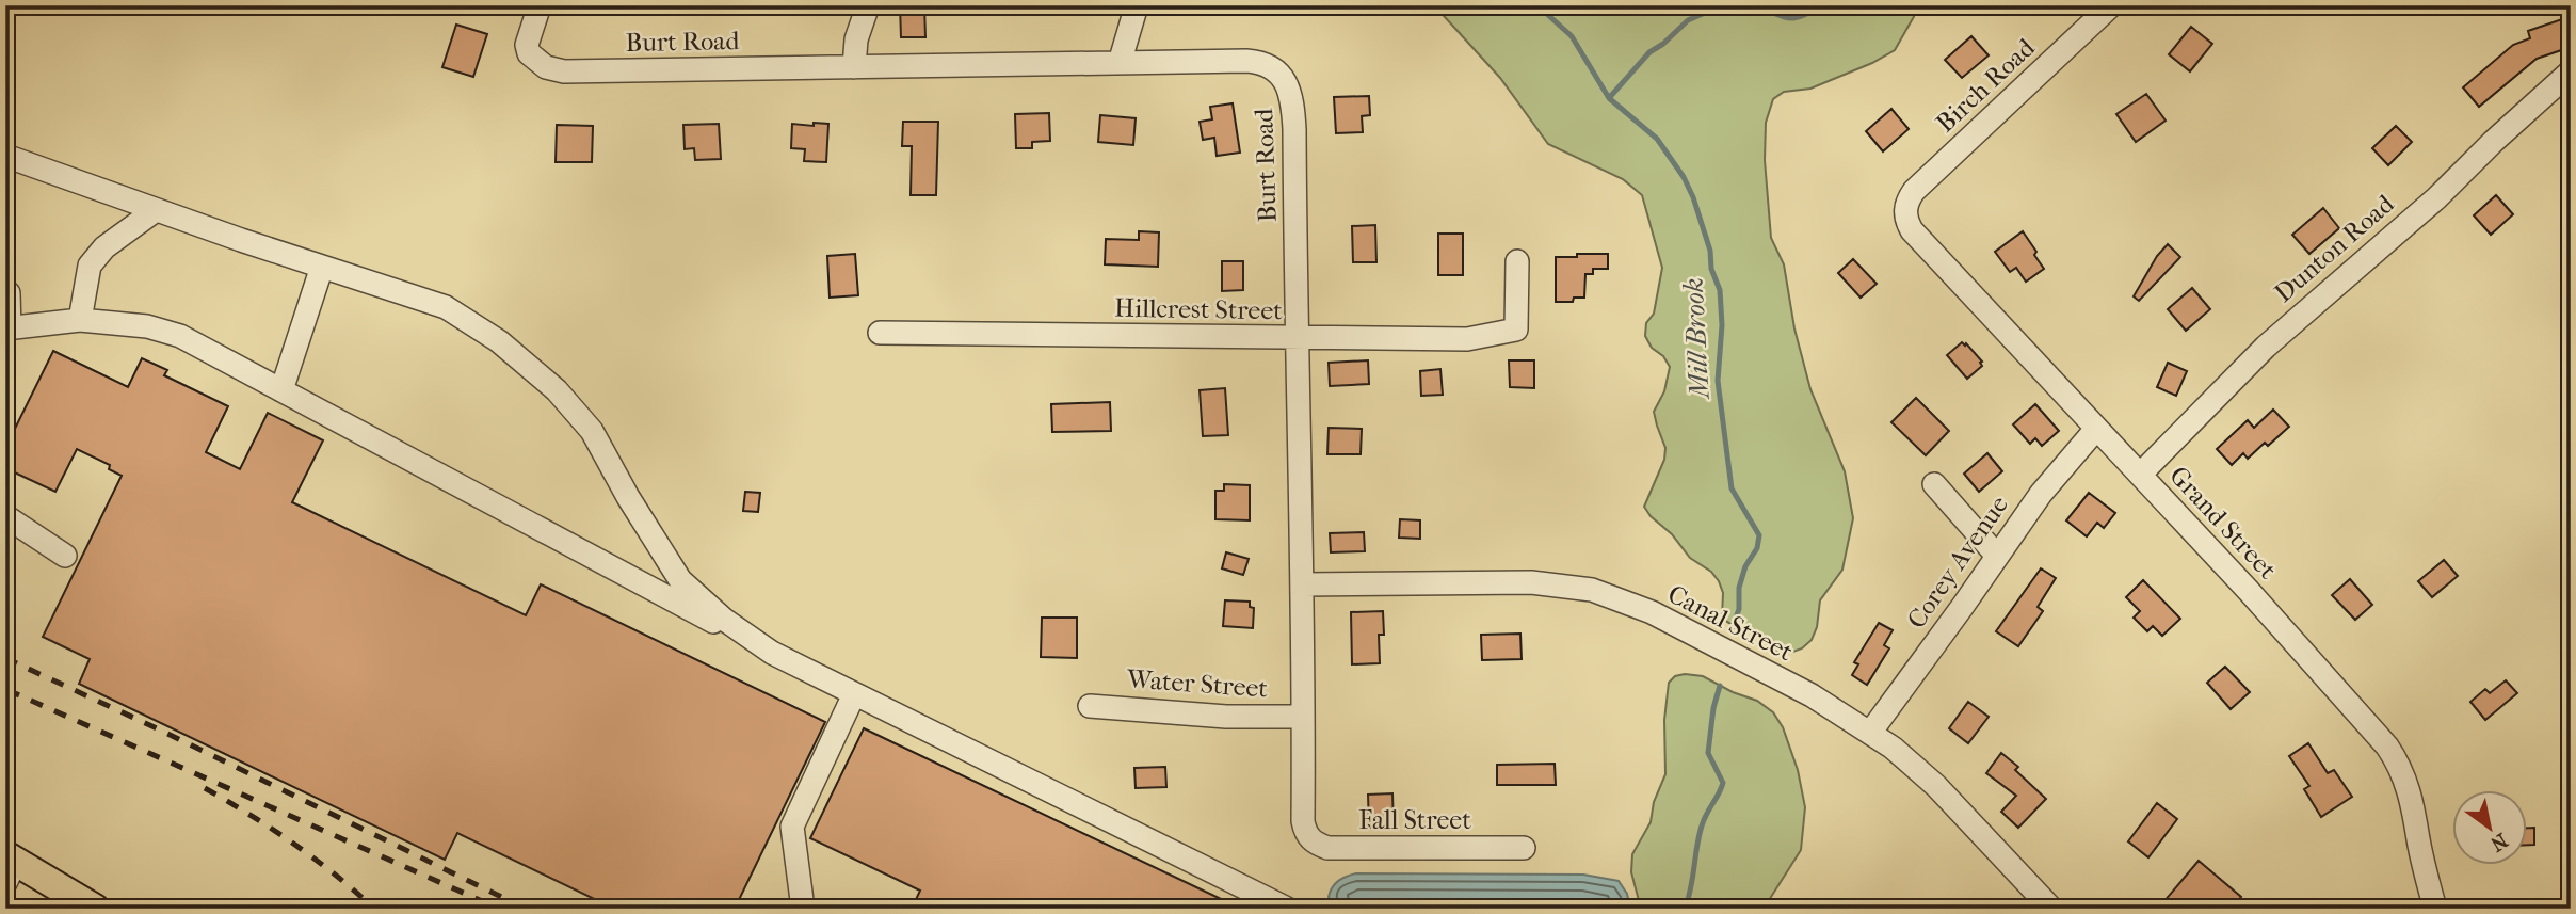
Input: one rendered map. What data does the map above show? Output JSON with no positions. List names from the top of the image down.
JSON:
{
  "streets": {
    "street": [
      "Burt Road",
      "Birch Road",
      "Dunton Road",
      "Hillcrest Street",
      "Grand Street",
      "Corey Avenue",
      "Canal Street",
      "Water Street",
      "Fall Street"
    ]
  },
  "crossings": [
    ["Burt Road", "Hillcrest Street"],
    ["Burt Road", "Canal Street"],
    ["Burt Road", "Water Street"],
    ["Burt Road", "Fall Street"],
    ["Birch Road", "Grand Street"],
    ["Dunton Road", "Grand Street"],
    ["Grand Street", "Corey Avenue"],
    ["Corey Avenue", "Canal Street"]
  ],
  "water": ["Mill Brook"],
  "north": "bottom right"
}
